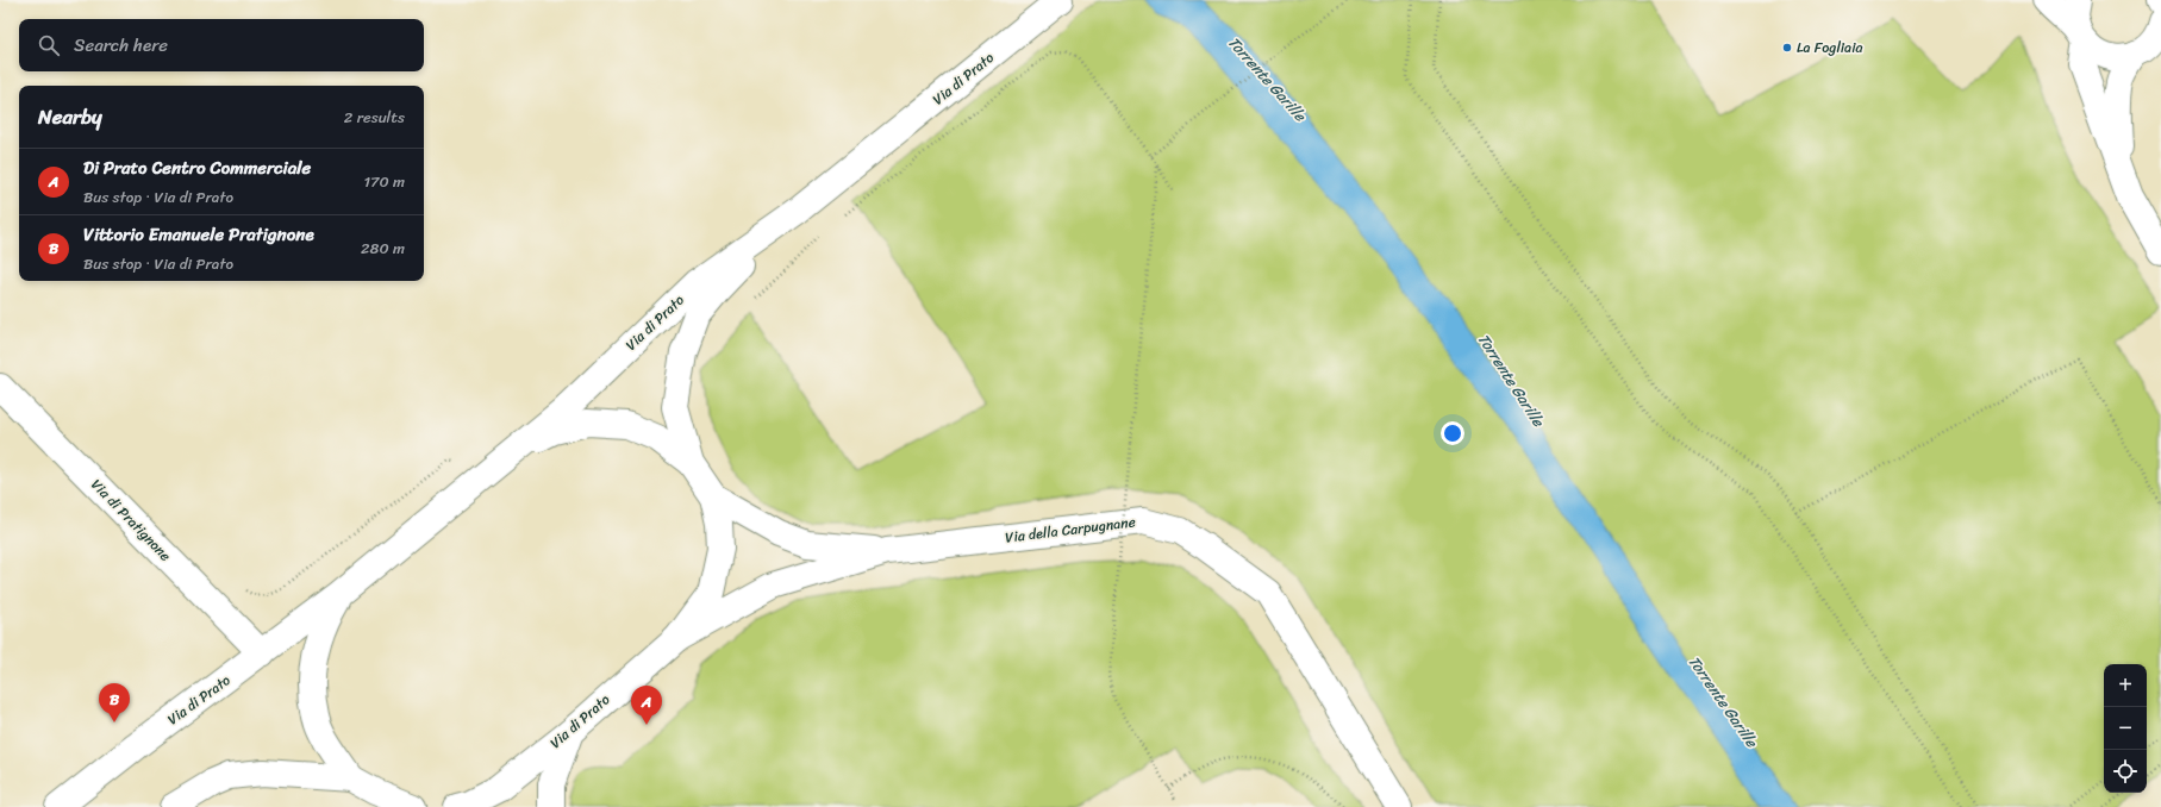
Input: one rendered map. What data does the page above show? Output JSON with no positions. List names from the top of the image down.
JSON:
{
  "streets": {
    "main road": ["Via di Prato", "Via di Pratignone", "Via della Carpugnane"]
  },
  "crossings": [
    ["Via di Prato", "Via di Pratignone"],
    ["Via di Prato", "Via della Carpugnane"]
  ],
  "water": ["Torrente Garille"],
  "places": ["La Fogliaia"],
  "page": {
    "search": "Search here",
    "heading": ["Nearby", "2 results"],
    "list": [
      {
        "mark": "A",
        "name": "Di Prato Centro Commerciale",
        "note": "Bus stop · Via di Prato",
        "value": "170 m"
      },
      {
        "mark": "B",
        "name": "Vittorio Emanuele Pratignone",
        "note": "Bus stop · Via di Prato",
        "value": "280 m"
      }
    ],
    "map_buttons": ["+", "−"],
    "pins": ["B", "A"]
  }
}
